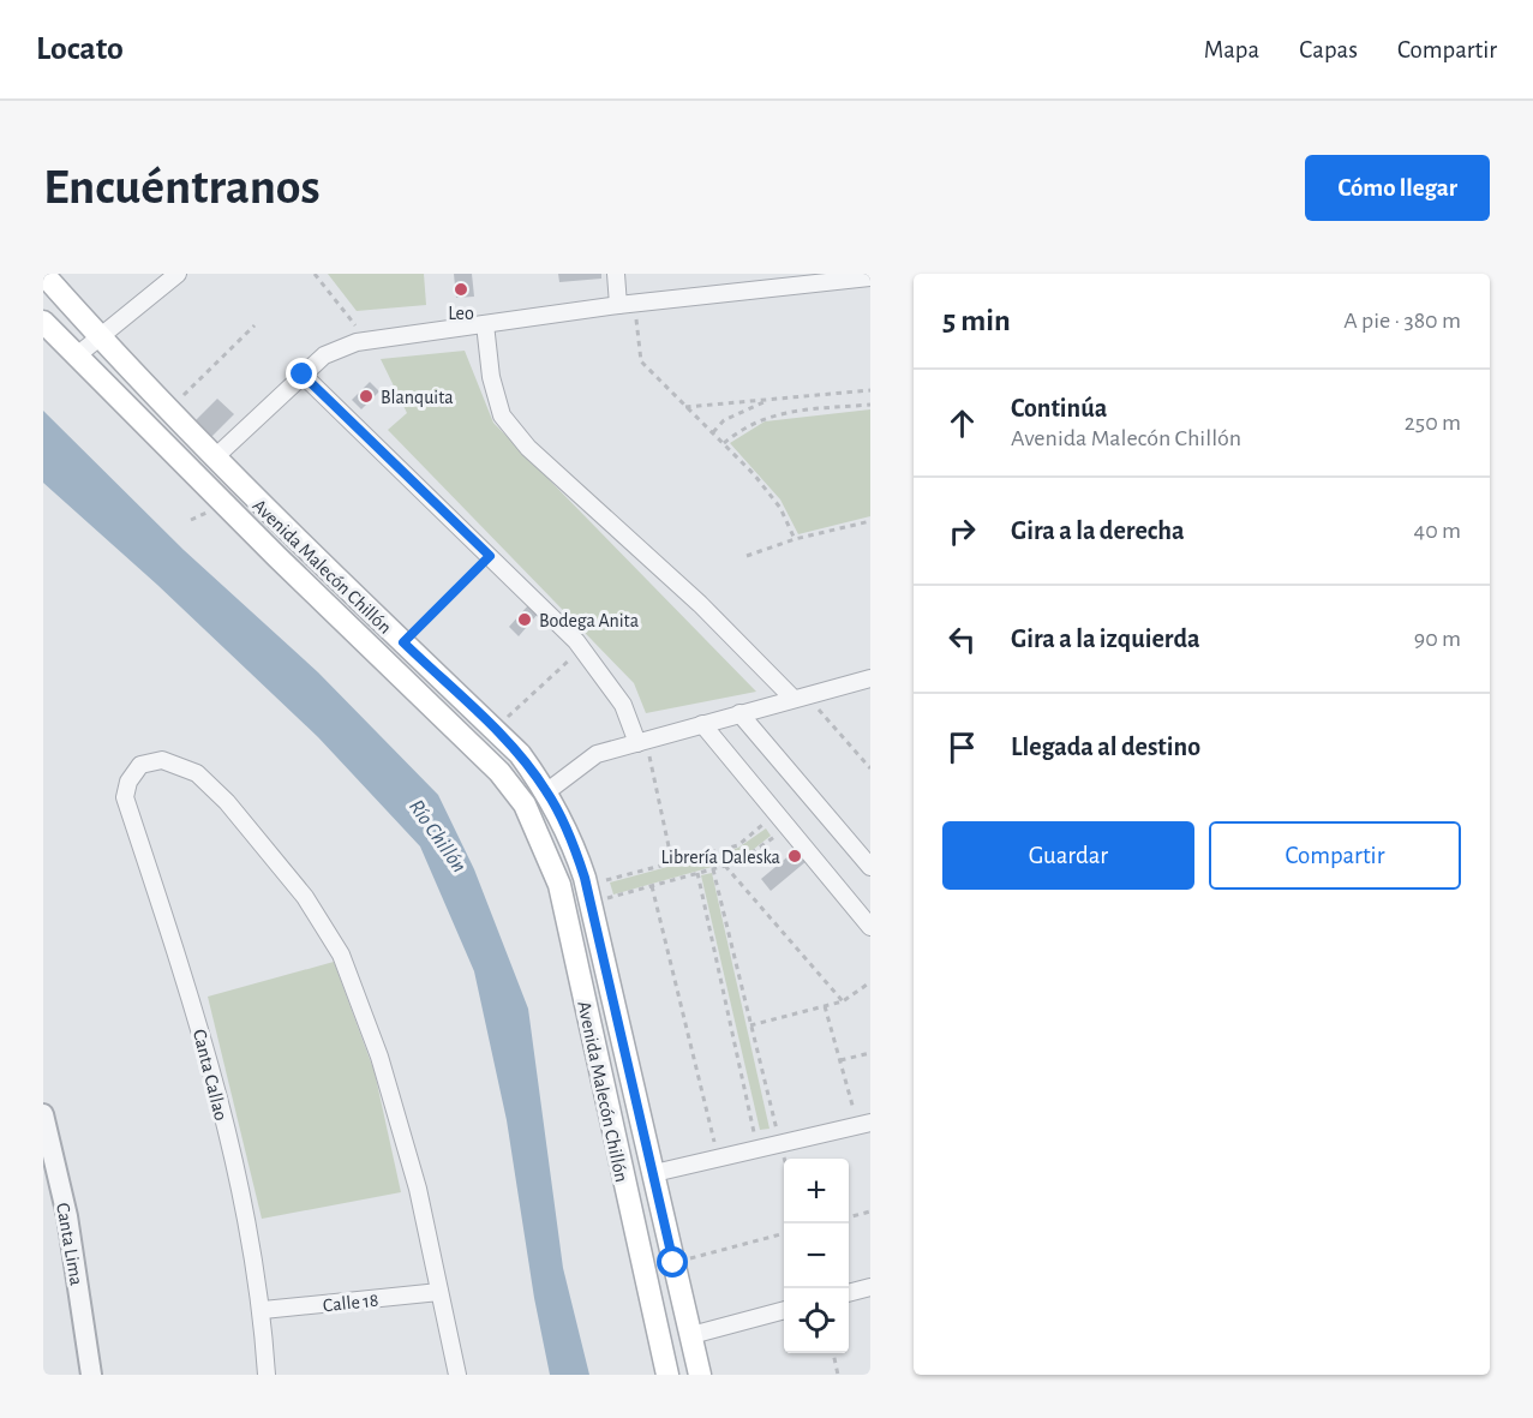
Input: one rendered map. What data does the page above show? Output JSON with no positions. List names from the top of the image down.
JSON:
{
  "streets": {
    "main road": ["Avenida Malecón Chillón"],
    "street": ["Canta Callao", "Canta Lima", "Calle 18"]
  },
  "crossings": [
    ["Canta Callao", "Calle 18"]
  ],
  "water": ["Río Chillón"],
  "places": [
    "Leo",
    "Blanquita",
    "Bodega Anita",
    "Librería Daleska"
  ],
  "page": {
    "header": "Locato",
    "nav": ["Mapa", "Capas", "Compartir"],
    "buttons": [
      "Cómo llegar",
      ["Guardar", "Compartir"]
    ],
    "title": "Encuéntranos",
    "heading": ["5 min", "A pie · 380 m"],
    "list": [
      ["Continúa", "Avenida Malecón Chillón", "250 m"],
      ["Gira a la derecha", "40 m"],
      ["Gira a la izquierda", "90 m"],
      "Llegada al destino"
    ],
    "map_buttons": ["+", "−"]
  }
}
